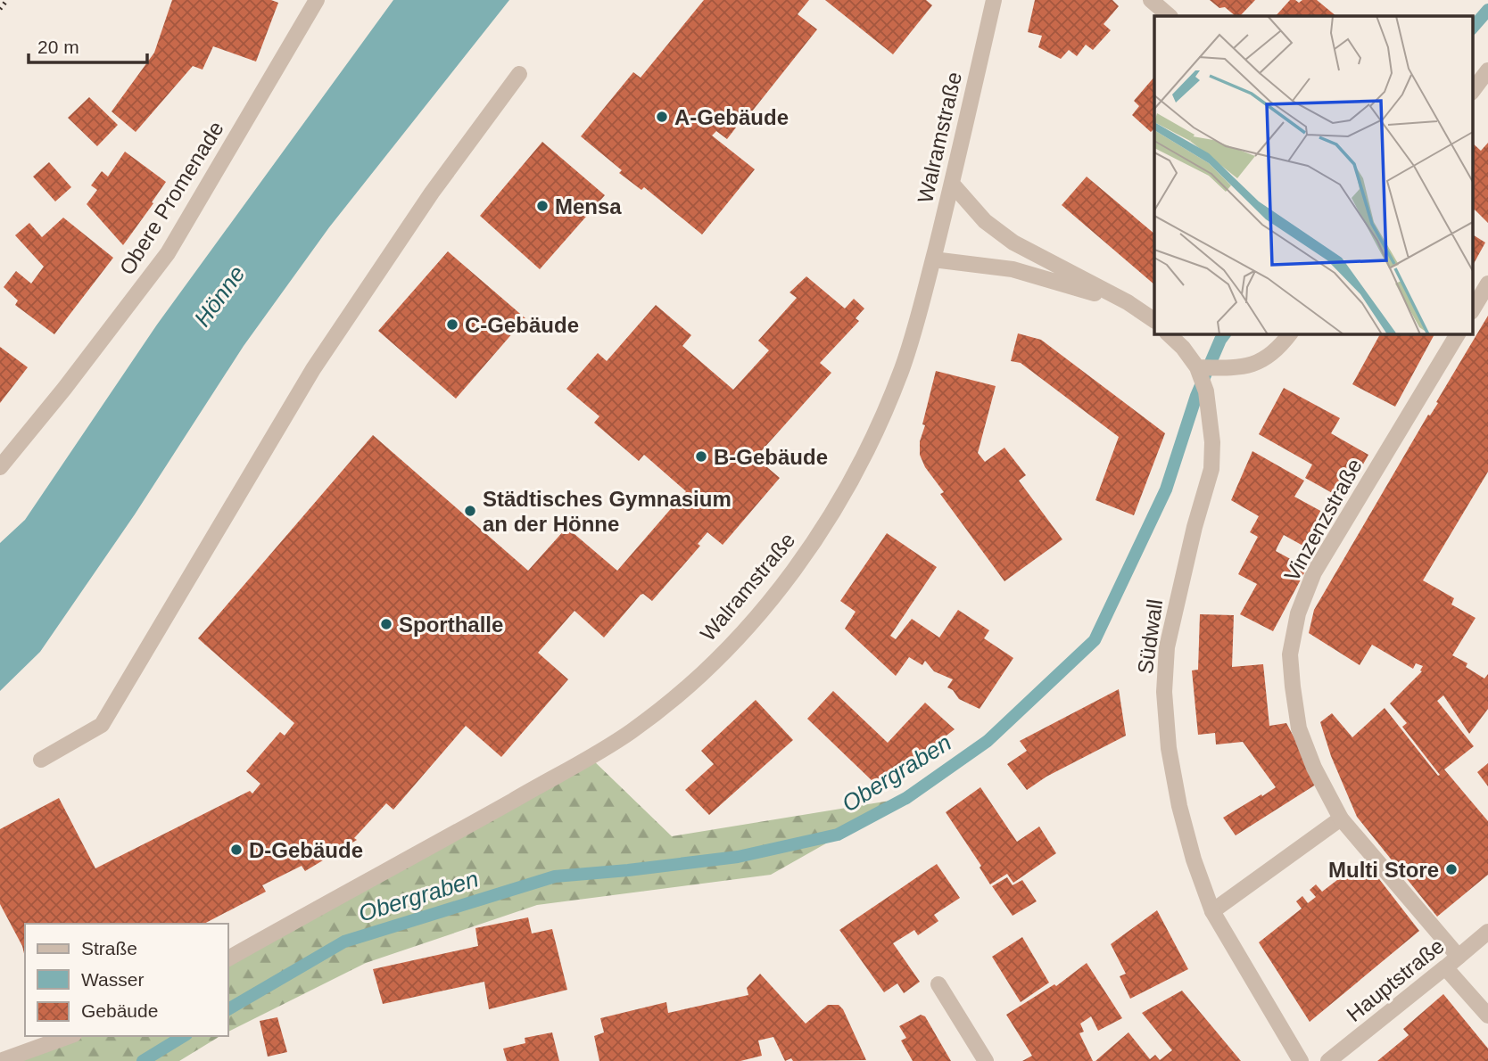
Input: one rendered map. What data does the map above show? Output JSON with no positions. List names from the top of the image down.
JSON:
{
  "streets": {
    "street": [
      "Walramstraße",
      "Obere Promenade",
      "Vinzenzstraße",
      "Südwall",
      "Hauptstraße"
    ]
  },
  "crossings": [
    ["Vinzenzstraße", "Hauptstraße"]
  ],
  "water": ["Hönne", "Obergraben"],
  "places": [
    "A-Gebäude",
    "Mensa",
    "C-Gebäude",
    "B-Gebäude",
    "Städtisches Gymnasium an der Hönne",
    "Sporthalle",
    "D-Gebäude",
    "Multi Store"
  ],
  "legend": ["Straße", "Wasser", "Gebäude"],
  "scale_bar": "20 m"
}
